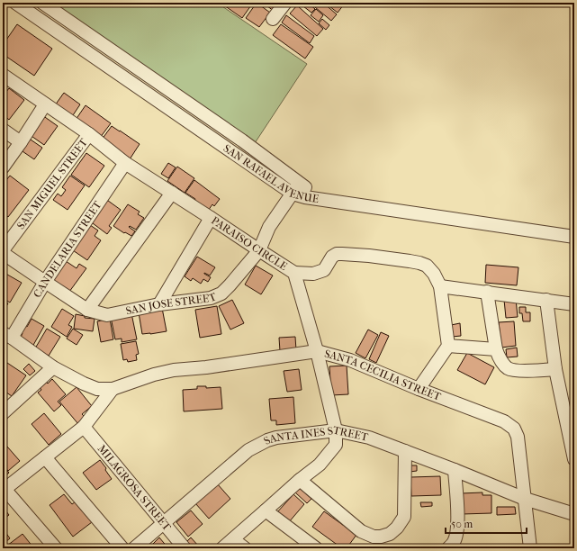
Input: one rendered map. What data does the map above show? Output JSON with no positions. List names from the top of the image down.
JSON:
{
  "streets": {
    "street": [
      "SAN RAFAEL AVENUE",
      "SAN MIGUEL STREET",
      "PARAISO CIRCLE",
      "CANDELARIA STREET",
      "SAN JOSE STREET",
      "SANTA CECILIA STREET",
      "SANTA INES STREET",
      "MILAGROSA STREET"
    ]
  },
  "crossings": [
    ["SAN RAFAEL AVENUE", "SAN JOSE STREET"],
    ["SAN MIGUEL STREET", "PARAISO CIRCLE"],
    ["SAN MIGUEL STREET", "SAN JOSE STREET"],
    ["PARAISO CIRCLE", "CANDELARIA STREET"],
    ["PARAISO CIRCLE", "SAN JOSE STREET"],
    ["PARAISO CIRCLE", "SANTA CECILIA STREET"],
    ["PARAISO CIRCLE", "SANTA INES STREET"],
    ["CANDELARIA STREET", "SAN JOSE STREET"],
    ["CANDELARIA STREET", "SANTA CECILIA STREET"],
    ["SANTA CECILIA STREET", "SANTA INES STREET"],
    ["SANTA INES STREET", "MILAGROSA STREET"]
  ],
  "scale_bar": "50 m"
}
